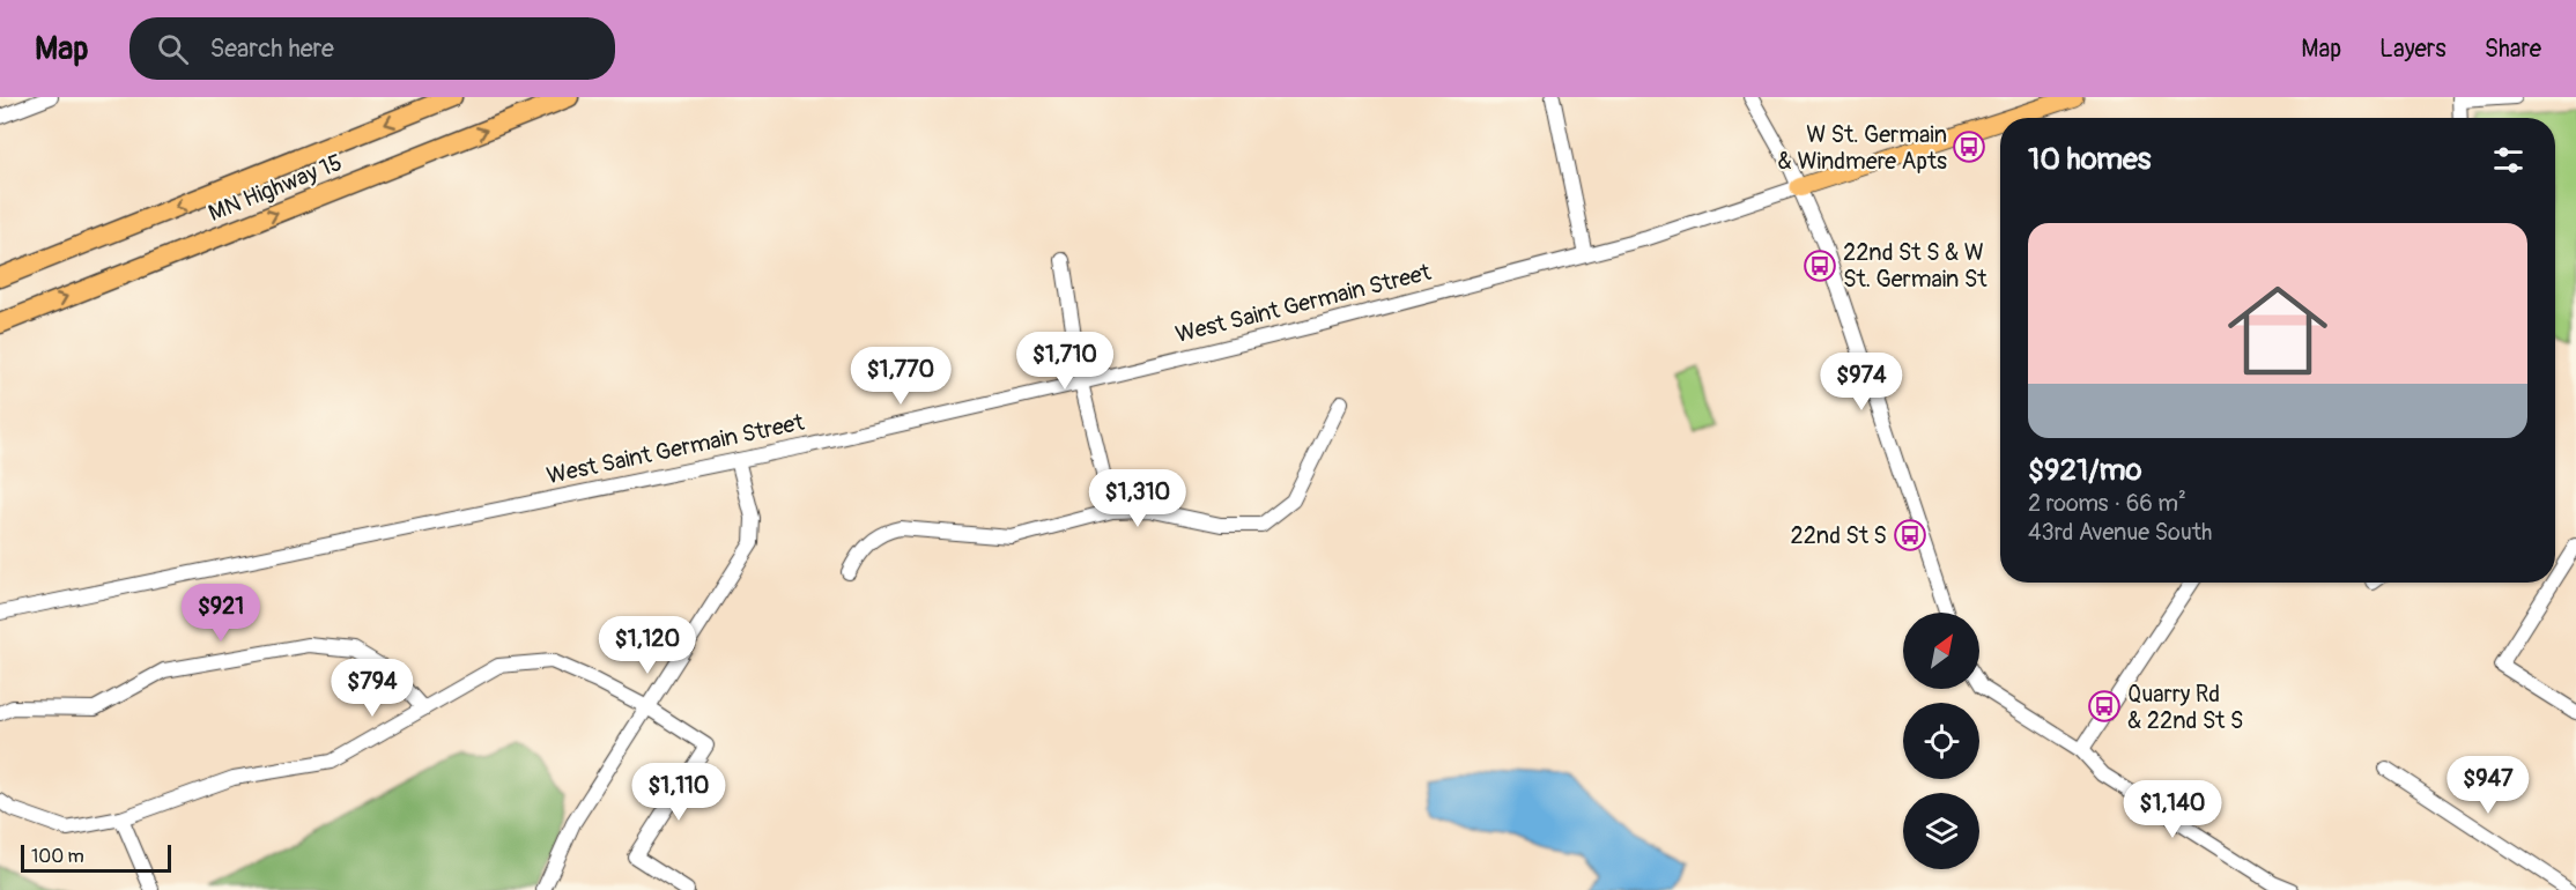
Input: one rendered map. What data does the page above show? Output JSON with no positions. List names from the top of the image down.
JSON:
{
  "streets": {
    "highway": ["MN Highway 15"],
    "main road": ["West Saint Germain Street"]
  },
  "places": {
    "bus stop": [
      "W St. Germain & Windmere Apts",
      "22nd St S & W St. Germain St",
      "22nd St S",
      "Quarry Rd & 22nd St S"
    ]
  },
  "scale_bar": "100 m",
  "north": "top right",
  "page": {
    "header": "Map",
    "search": "Search here",
    "nav": ["Map", "Layers", "Share"],
    "heading": "10 homes",
    "list": [
      {
        "name": "$921/mo",
        "note": "2 rooms · 66 m² · 43rd Avenue South"
      }
    ],
    "price": [
      "$1,710",
      "$1,770",
      "$974",
      "$1,310",
      "$921",
      "$1,120",
      "$794",
      "$947",
      "$1,110",
      "$1,140"
    ],
    "scale": "100 m"
  }
}
